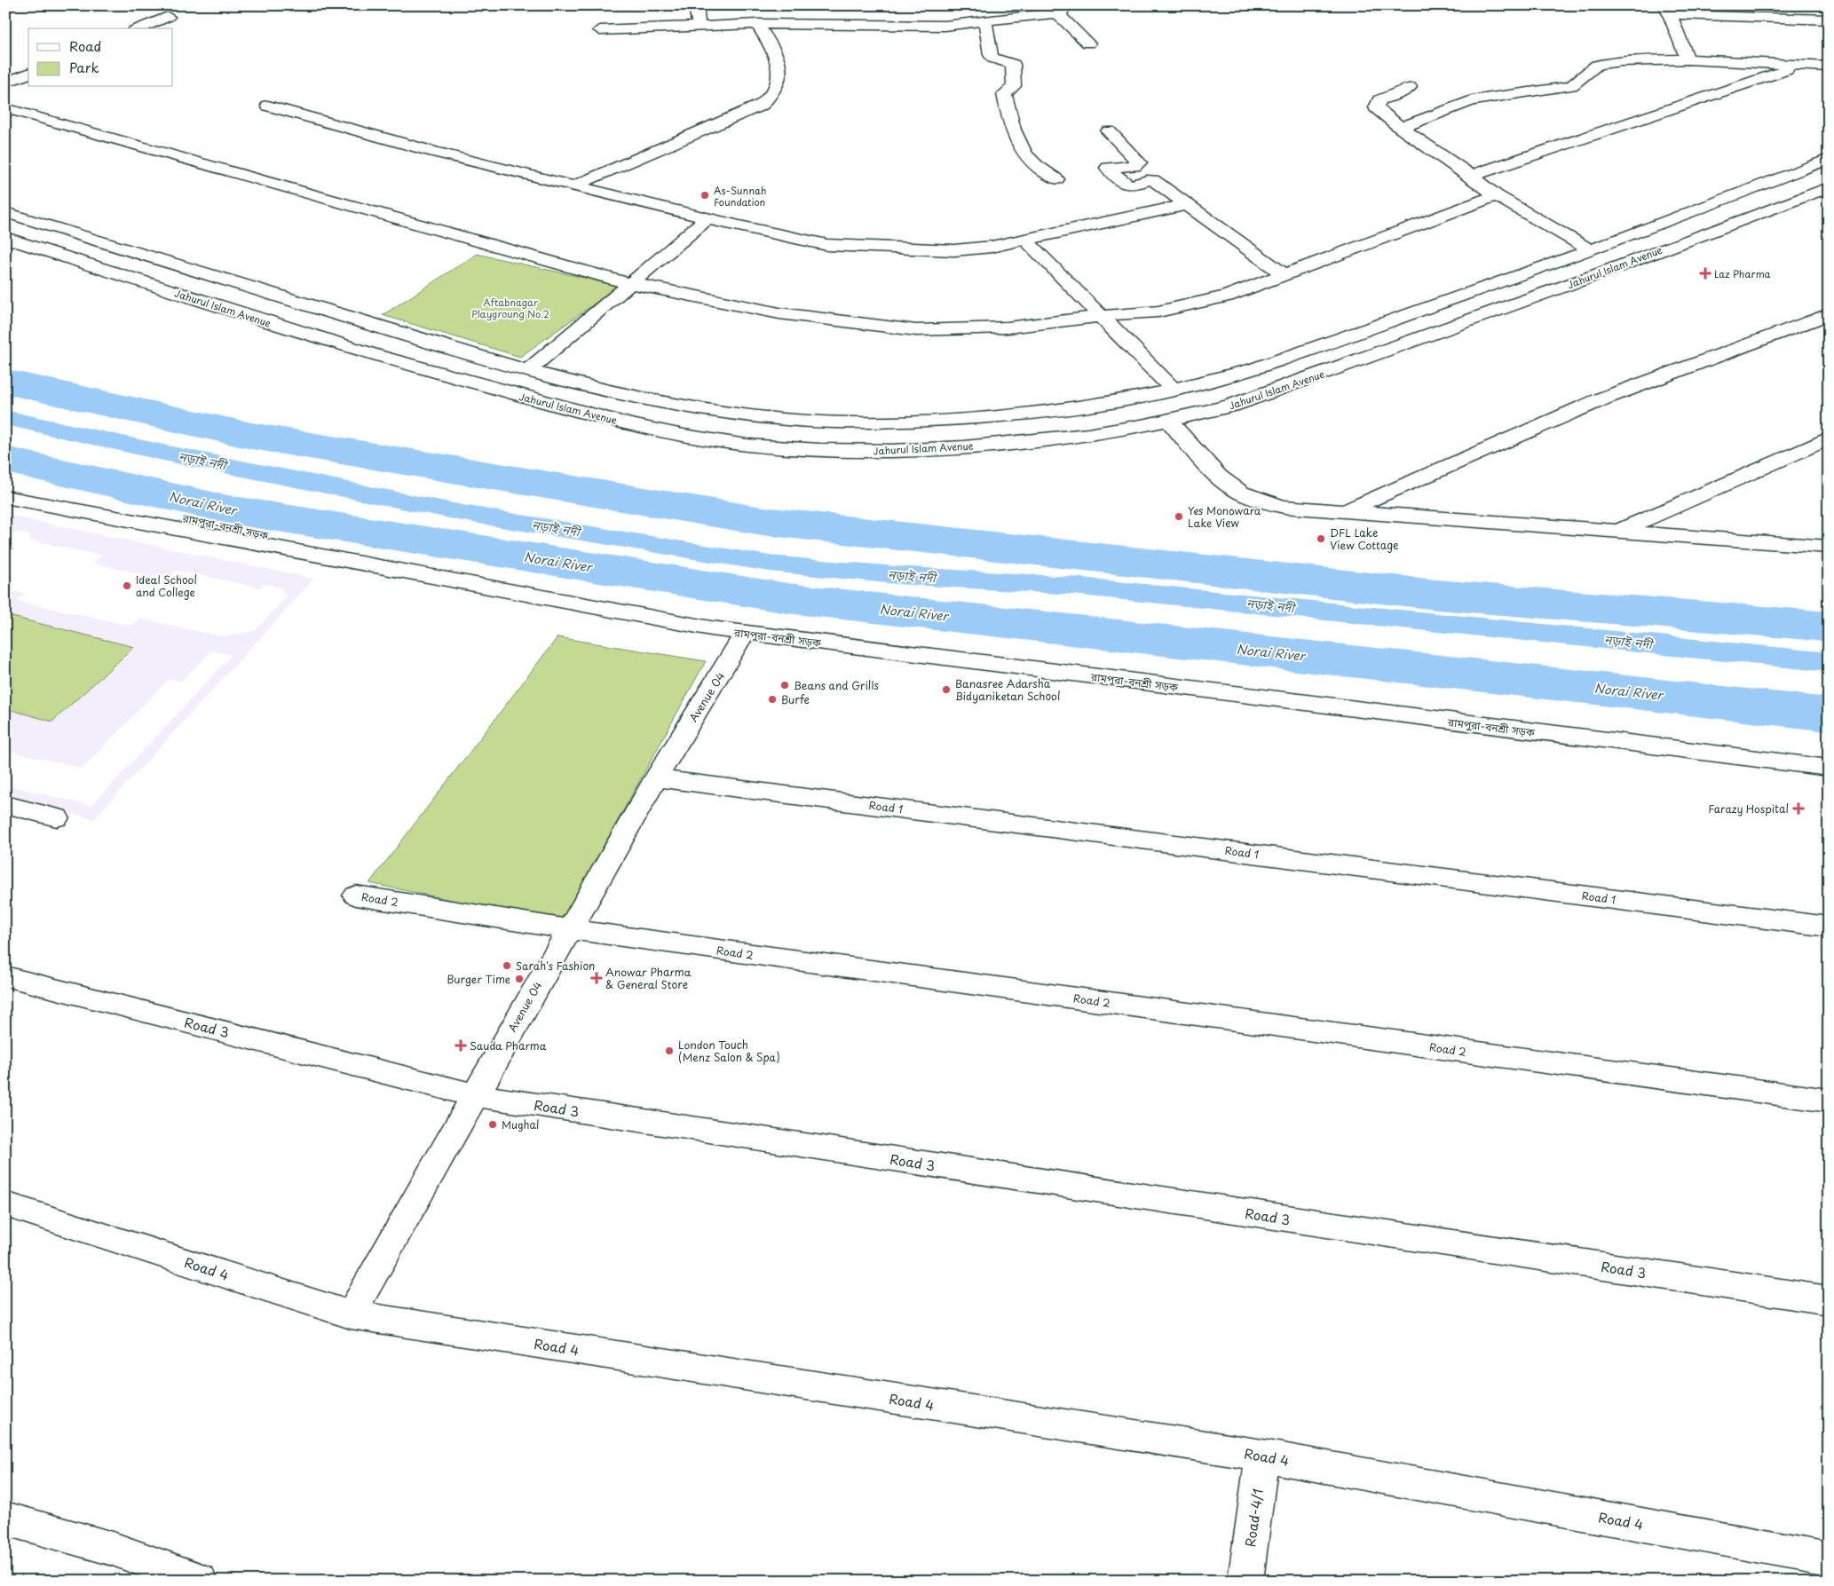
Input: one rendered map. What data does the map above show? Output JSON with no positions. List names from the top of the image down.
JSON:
{
  "streets": {
    "street": [
      "Jahurul Islam Avenue",
      "রামপুরা-বনশ্রী সড়ক",
      "Avenue 04",
      "Road 1",
      "Road 2",
      "Road 3",
      "Road 4",
      "Road-4/1"
    ]
  },
  "crossings": [
    ["রামপুরা-বনশ্রী সড়ক", "Avenue 04"],
    ["Avenue 04", "Road 1"],
    ["Avenue 04", "Road 2"],
    ["Avenue 04", "Road 3"],
    ["Avenue 04", "Road 4"],
    ["Road 4", "Road-4/1"]
  ],
  "water": ["নড়াই নদী", "Norai River"],
  "parks": ["Aftabnagar Playgroung No.2"],
  "places": {
    "other": [
      "As-Sunnah Foundation",
      "Yes Monowara Lake View",
      "DFL Lake View Cottage",
      "Ideal School and College",
      "Beans and Grills",
      "Banasree Adarsha Bidyaniketan School",
      "Burfe",
      "Sarah's Fashion",
      "Burger Time",
      "London Touch (Menz Salon & Spa)",
      "Mughal"
    ],
    "health": [
      "Laz Pharma",
      "Farazy Hospital",
      "Anowar Pharma & General Store",
      "Sauda Pharma"
    ]
  },
  "legend": ["Road", "Park"]
}
